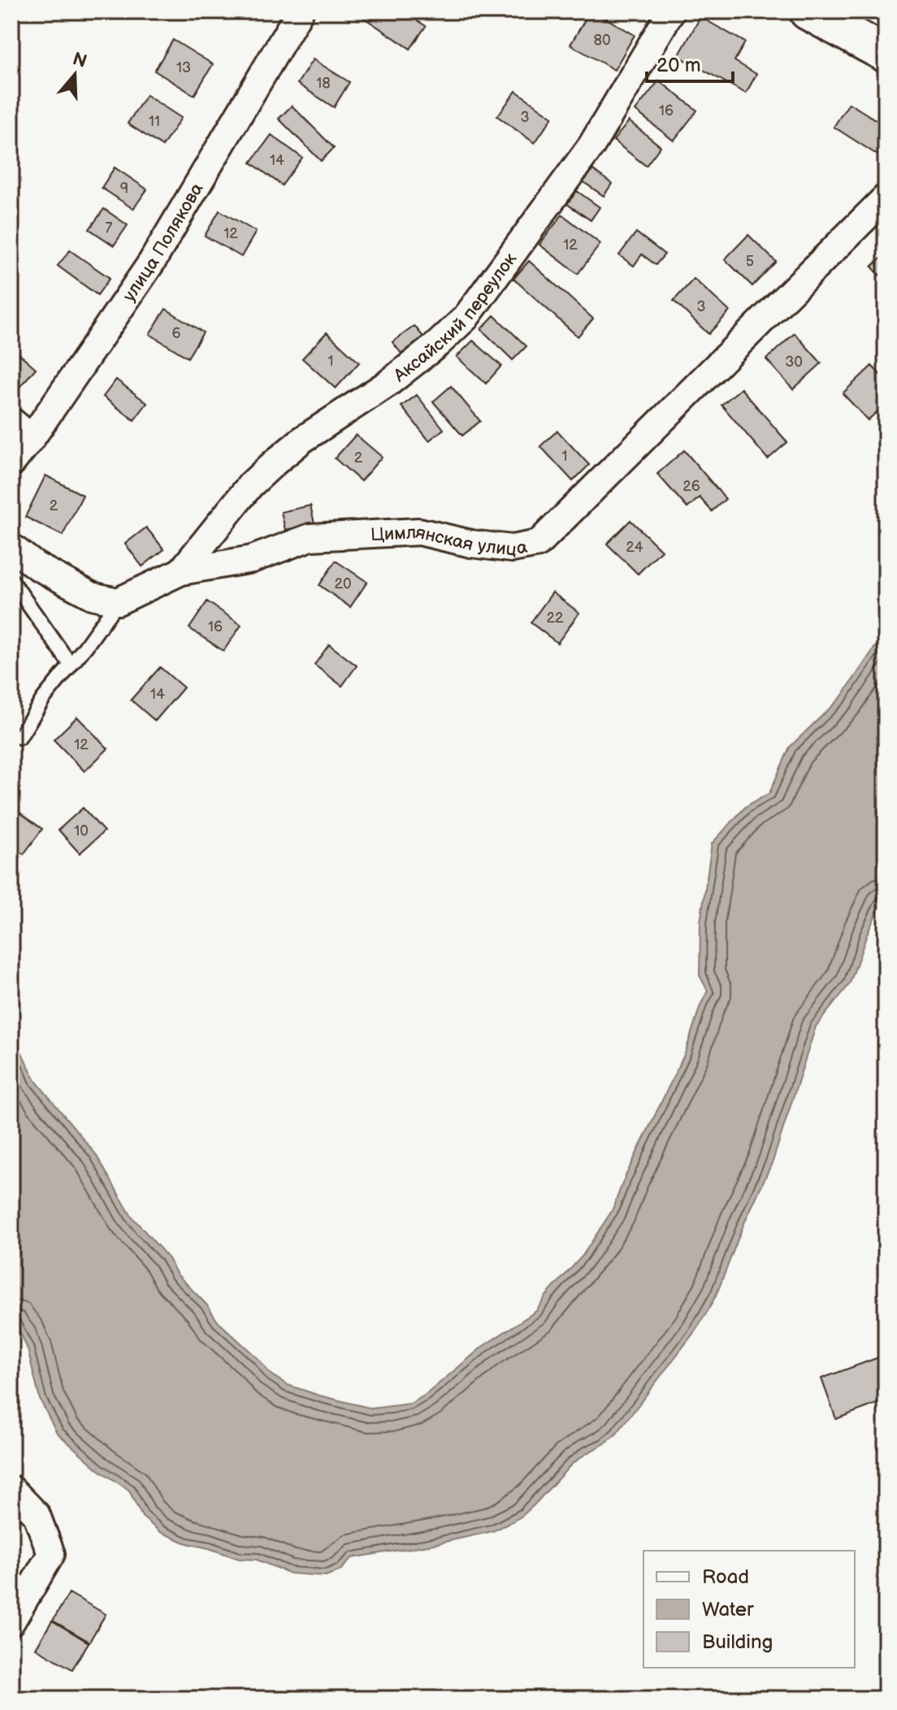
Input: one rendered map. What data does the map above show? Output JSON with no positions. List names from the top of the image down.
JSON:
{
  "streets": {
    "street": ["улица Полякова", "Аксайский переулок", "Цимлянская улица"]
  },
  "crossings": [
    ["Аксайский переулок", "Цимлянская улица"]
  ],
  "house_numbers": [
    "80",
    "13",
    "18",
    "16",
    "3",
    "11",
    "14",
    "9",
    "7",
    "12",
    "12",
    "5",
    "3",
    "6",
    "1",
    "30",
    "1",
    "2",
    "26",
    "2",
    "24",
    "20",
    "22",
    "16",
    "14",
    "12",
    "10"
  ],
  "legend": ["Road", "Water", "Building"],
  "scale_bar": "20 m",
  "north": "top"
}
